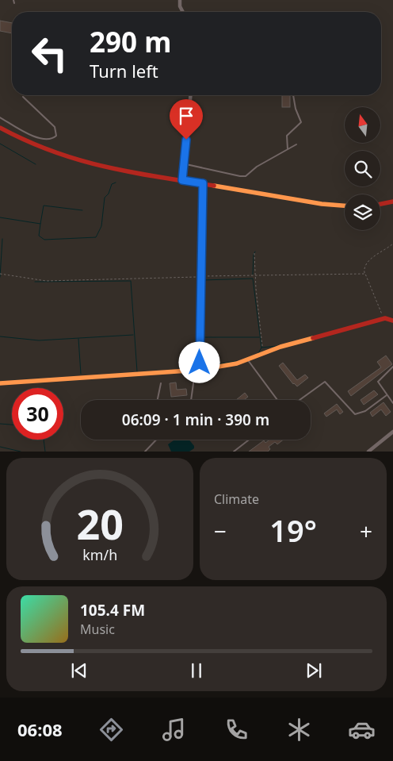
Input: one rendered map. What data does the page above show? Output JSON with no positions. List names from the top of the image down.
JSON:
{
  "north": "top",
  "page": {
    "turn": ["290 m", "Turn left"],
    "limit": "30",
    "trip": "06:09 · 1 min · 390 m",
    "tile": "Climate",
    "heat": ["−", "19°", "+"],
    "song": ["105.4 FM", "Music"],
    "tabs": "06:08",
    "gauge": ["20", "km/h"]
  }
}
